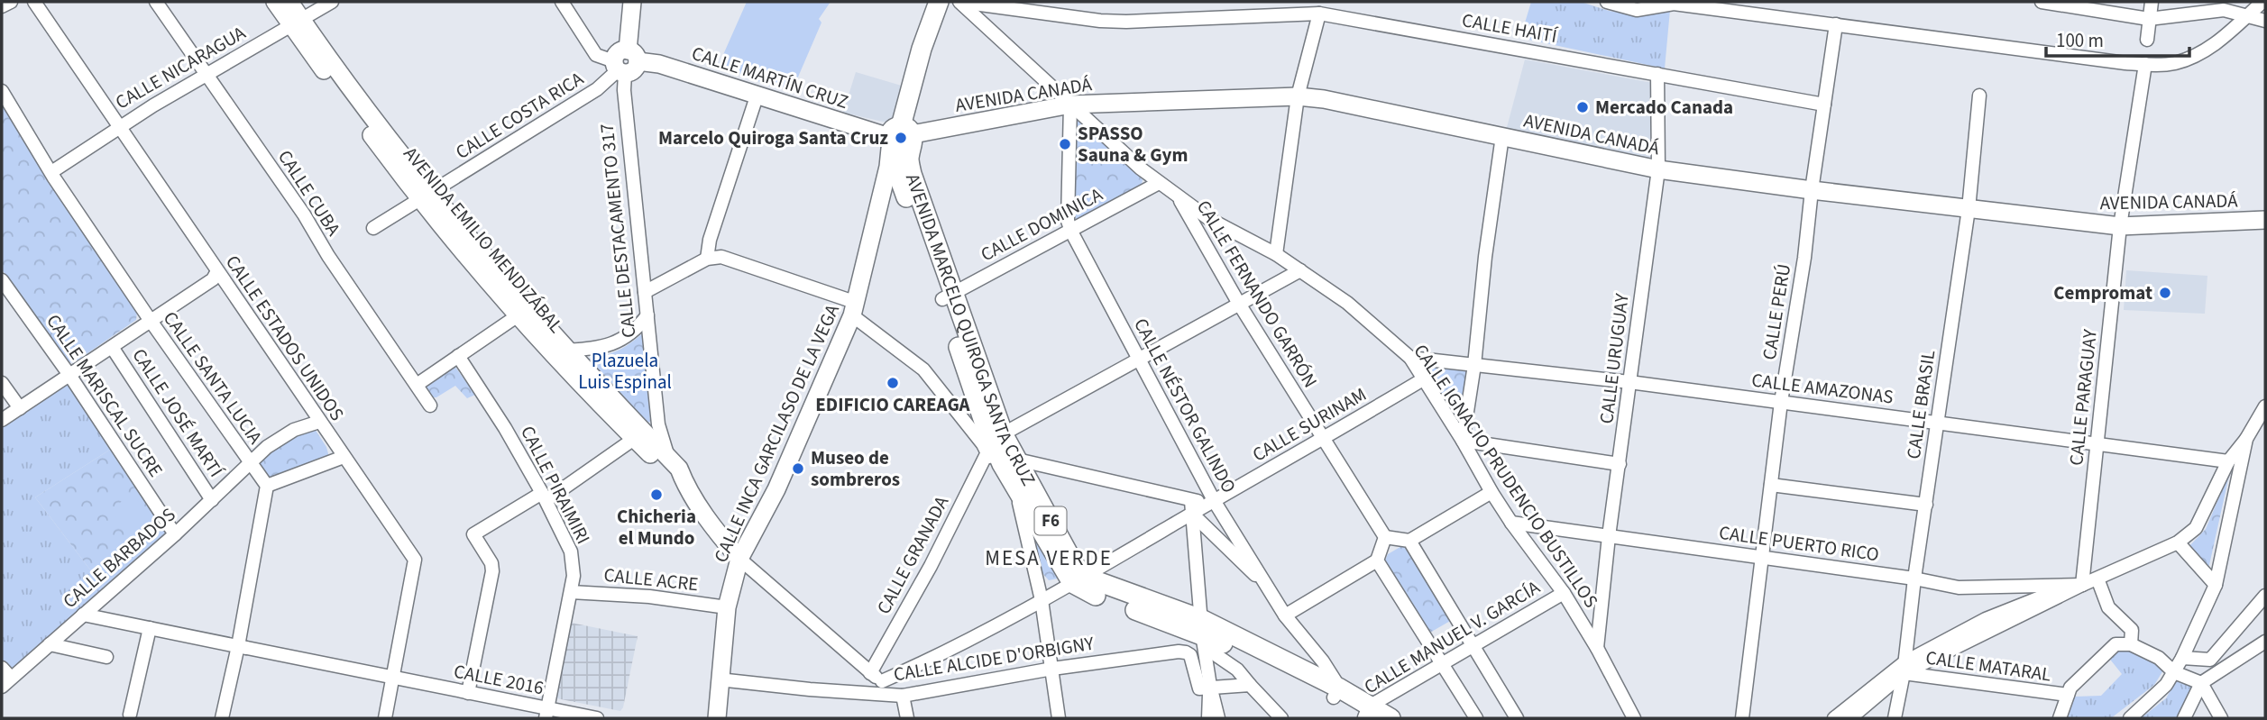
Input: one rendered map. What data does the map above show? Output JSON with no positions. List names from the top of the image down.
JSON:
{
  "streets": {
    "highway": ["AVENIDA MARCELO QUIROGA SANTA CRUZ", "F6"],
    "main road": [
      "CALLE MARTÍN CRUZ",
      "AVENIDA CANADÁ",
      "CALLE DESTACAMENTO 317",
      "AVENIDA EMILIO MENDIZÁBAL",
      "CALLE INCA GARCILASO DE LA VEGA"
    ],
    "street": [
      "CALLE HAITÍ",
      "CALLE NICARAGUA",
      "CALLE COSTA RICA",
      "CALLE CUBA",
      "CALLE DOMINICA",
      "CALLE FERNANDO GARRÓN",
      "CALLE PERÚ",
      "CALLE ESTADOS UNIDOS",
      "CALLE URUGUAY",
      "CALLE SANTA LUCIA",
      "CALLE AMAZONAS",
      "CALLE MARISCAL SUCRE",
      "CALLE PARAGUAY",
      "CALLE BRASIL",
      "CALLE NÉSTOR GALINDO",
      "CALLE JOSÉ MARTÍ",
      "CALLE SURINAM",
      "CALLE IGNACIO PRUDENCIO BUSTILLOS",
      "CALLE PIRAIMIRI",
      "CALLE PUERTO RICO",
      "CALLE GRANADA",
      "CALLE BARBADOS",
      "CALLE ACRE",
      "CALLE MANUEL V. GARCÍA",
      "CALLE ALCIDE D'ORBIGNY",
      "CALLE MATARAL",
      "CALLE 2016"
    ]
  },
  "crossings": [
    ["CALLE HAITÍ", "CALLE PERÚ"],
    ["CALLE HAITÍ", "CALLE URUGUAY"],
    ["CALLE HAITÍ", "CALLE IGNACIO PRUDENCIO BUSTILLOS"],
    ["CALLE NICARAGUA", "CALLE CUBA"],
    ["CALLE NICARAGUA", "AVENIDA EMILIO MENDIZÁBAL"],
    ["CALLE NICARAGUA", "CALLE ESTADOS UNIDOS"],
    ["CALLE NICARAGUA", "CALLE SANTA LUCIA"],
    ["CALLE MARTÍN CRUZ", "AVENIDA CANADÁ"],
    ["CALLE MARTÍN CRUZ", "CALLE COSTA RICA"],
    ["CALLE MARTÍN CRUZ", "CALLE DESTACAMENTO 317"],
    ["CALLE MARTÍN CRUZ", "AVENIDA MARCELO QUIROGA SANTA CRUZ"],
    ["CALLE MARTÍN CRUZ", "CALLE INCA GARCILASO DE LA VEGA"],
    ["CALLE MARTÍN CRUZ", "F6"],
    ["AVENIDA CANADÁ", "CALLE PERÚ"],
    ["AVENIDA CANADÁ", "AVENIDA MARCELO QUIROGA SANTA CRUZ"],
    ["AVENIDA CANADÁ", "CALLE URUGUAY"],
    ["AVENIDA CANADÁ", "CALLE PARAGUAY"],
    ["AVENIDA CANADÁ", "CALLE BRASIL"],
    ["AVENIDA CANADÁ", "CALLE NÉSTOR GALINDO"],
    ["AVENIDA CANADÁ", "CALLE INCA GARCILASO DE LA VEGA"],
    ["AVENIDA CANADÁ", "CALLE IGNACIO PRUDENCIO BUSTILLOS"],
    ["AVENIDA CANADÁ", "F6"],
    ["CALLE COSTA RICA", "CALLE DESTACAMENTO 317"],
    ["CALLE COSTA RICA", "AVENIDA EMILIO MENDIZÁBAL"],
    ["CALLE DOMINICA", "AVENIDA MARCELO QUIROGA SANTA CRUZ"],
    ["CALLE DOMINICA", "CALLE NÉSTOR GALINDO"],
    ["CALLE DOMINICA", "CALLE IGNACIO PRUDENCIO BUSTILLOS"],
    ["CALLE DESTACAMENTO 317", "AVENIDA EMILIO MENDIZÁBAL"],
    ["AVENIDA EMILIO MENDIZÁBAL", "CALLE SURINAM"],
    ["AVENIDA EMILIO MENDIZÁBAL", "CALLE INCA GARCILASO DE LA VEGA"],
    ["AVENIDA EMILIO MENDIZÁBAL", "CALLE GRANADA"],
    ["AVENIDA EMILIO MENDIZÁBAL", "CALLE ALCIDE D'ORBIGNY"],
    ["CALLE FERNANDO GARRÓN", "CALLE SURINAM"],
    ["CALLE FERNANDO GARRÓN", "CALLE IGNACIO PRUDENCIO BUSTILLOS"],
    ["CALLE PERÚ", "CALLE AMAZONAS"],
    ["CALLE PERÚ", "CALLE PUERTO RICO"],
    ["AVENIDA MARCELO QUIROGA SANTA CRUZ", "CALLE SURINAM"],
    ["AVENIDA MARCELO QUIROGA SANTA CRUZ", "CALLE INCA GARCILASO DE LA VEGA"],
    ["AVENIDA MARCELO QUIROGA SANTA CRUZ", "F6"],
    ["AVENIDA MARCELO QUIROGA SANTA CRUZ", "CALLE GRANADA"],
    ["CALLE ESTADOS UNIDOS", "CALLE BARBADOS"],
    ["CALLE ESTADOS UNIDOS", "CALLE 2016"],
    ["CALLE URUGUAY", "CALLE AMAZONAS"],
    ["CALLE URUGUAY", "CALLE IGNACIO PRUDENCIO BUSTILLOS"],
    ["CALLE URUGUAY", "CALLE PUERTO RICO"],
    ["CALLE SANTA LUCIA", "CALLE BARBADOS"],
    ["CALLE AMAZONAS", "CALLE PARAGUAY"],
    ["CALLE AMAZONAS", "CALLE BRASIL"],
    ["CALLE AMAZONAS", "CALLE IGNACIO PRUDENCIO BUSTILLOS"],
    ["CALLE MARISCAL SUCRE", "CALLE BARBADOS"],
    ["CALLE PARAGUAY", "CALLE PUERTO RICO"],
    ["CALLE BRASIL", "CALLE PUERTO RICO"],
    ["CALLE BRASIL", "CALLE MATARAL"],
    ["CALLE NÉSTOR GALINDO", "CALLE SURINAM"],
    ["CALLE NÉSTOR GALINDO", "CALLE IGNACIO PRUDENCIO BUSTILLOS"],
    ["CALLE JOSÉ MARTÍ", "CALLE BARBADOS"],
    ["CALLE SURINAM", "CALLE IGNACIO PRUDENCIO BUSTILLOS"],
    ["CALLE SURINAM", "CALLE ALCIDE D'ORBIGNY"],
    ["CALLE INCA GARCILASO DE LA VEGA", "F6"],
    ["CALLE INCA GARCILASO DE LA VEGA", "CALLE ACRE"],
    ["CALLE INCA GARCILASO DE LA VEGA", "CALLE ALCIDE D'ORBIGNY"],
    ["CALLE IGNACIO PRUDENCIO BUSTILLOS", "CALLE PUERTO RICO"],
    ["CALLE IGNACIO PRUDENCIO BUSTILLOS", "CALLE MANUEL V. GARCÍA"],
    ["CALLE PIRAIMIRI", "CALLE ACRE"],
    ["CALLE PIRAIMIRI", "CALLE 2016"],
    ["CALLE BARBADOS", "CALLE 2016"]
  ],
  "districts": ["MESA VERDE"],
  "parks": ["Plazuela Luis Espinal"],
  "places": [
    "Mercado Canada",
    "Marcelo Quiroga Santa Cruz",
    "SPASSO Sauna & Gym",
    "Cempromat",
    "EDIFICIO CAREAGA",
    "Museo de sombreros",
    "Chicheria el Mundo"
  ],
  "scale_bar": "100 m"
}
